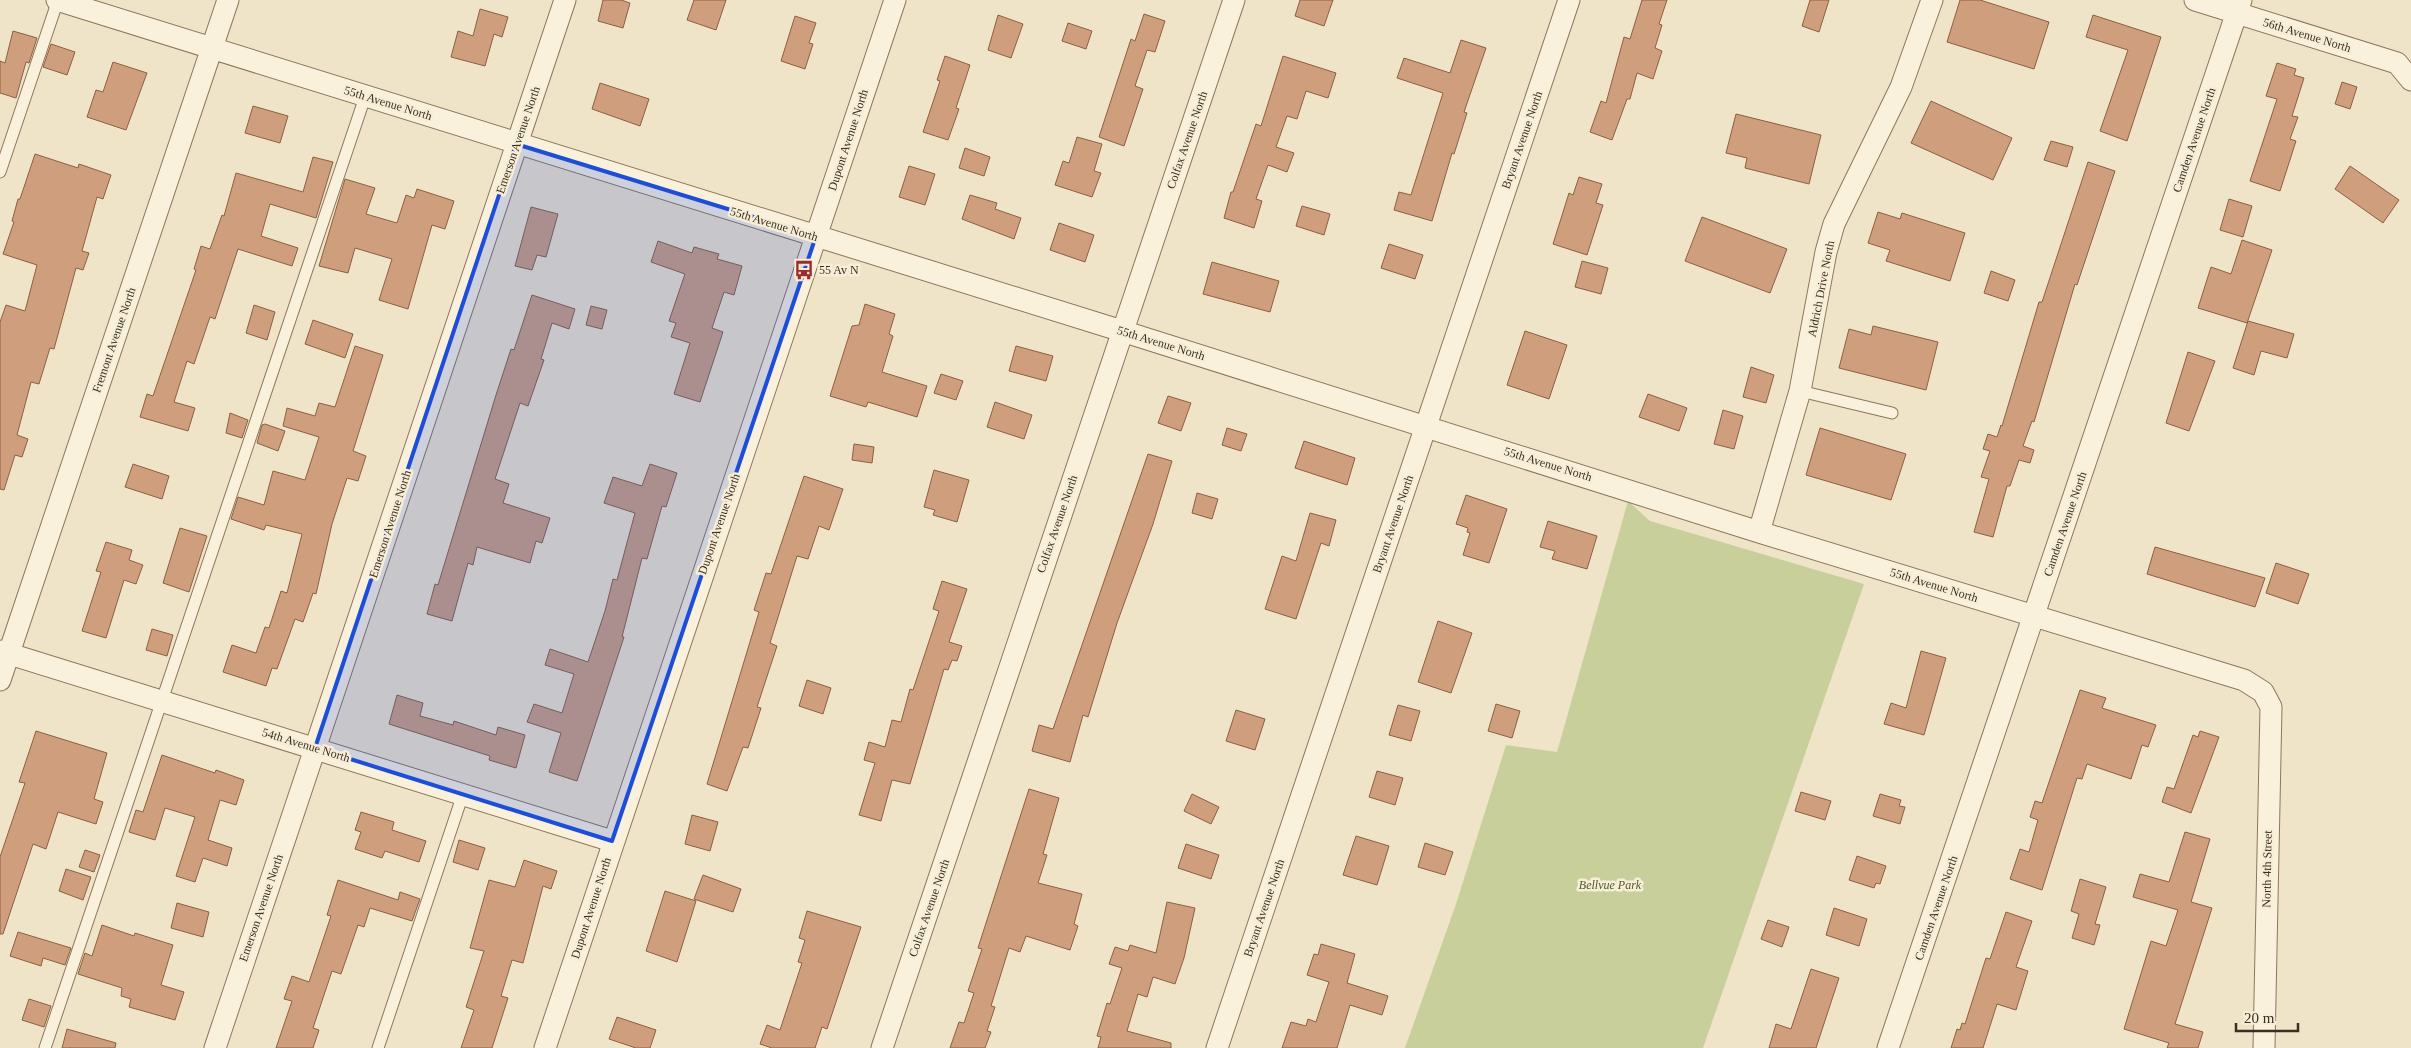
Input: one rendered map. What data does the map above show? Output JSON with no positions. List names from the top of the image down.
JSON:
{
  "streets": {
    "street": [
      "56th Avenue North",
      "55th Avenue North",
      "Emerson Avenue North",
      "Dupont Avenue North",
      "Colfax Avenue North",
      "Bryant Avenue North",
      "Camden Avenue North",
      "Aldrich Drive North",
      "Fremont Avenue North",
      "54th Avenue North",
      "North 4th Street"
    ]
  },
  "crossings": [
    ["56th Avenue North", "Camden Avenue North"],
    ["55th Avenue North", "Emerson Avenue North"],
    ["55th Avenue North", "Dupont Avenue North"],
    ["55th Avenue North", "Colfax Avenue North"],
    ["55th Avenue North", "Bryant Avenue North"],
    ["55th Avenue North", "Camden Avenue North"],
    ["55th Avenue North", "Aldrich Drive North"],
    ["55th Avenue North", "Fremont Avenue North"],
    ["55th Avenue North", "North 4th Street"],
    ["Emerson Avenue North", "54th Avenue North"],
    ["Dupont Avenue North", "54th Avenue North"],
    ["Fremont Avenue North", "54th Avenue North"]
  ],
  "parks": ["Bellvue Park"],
  "places": {
    "bus stop": ["55 Av N"]
  },
  "scale_bar": "20 m"
}
